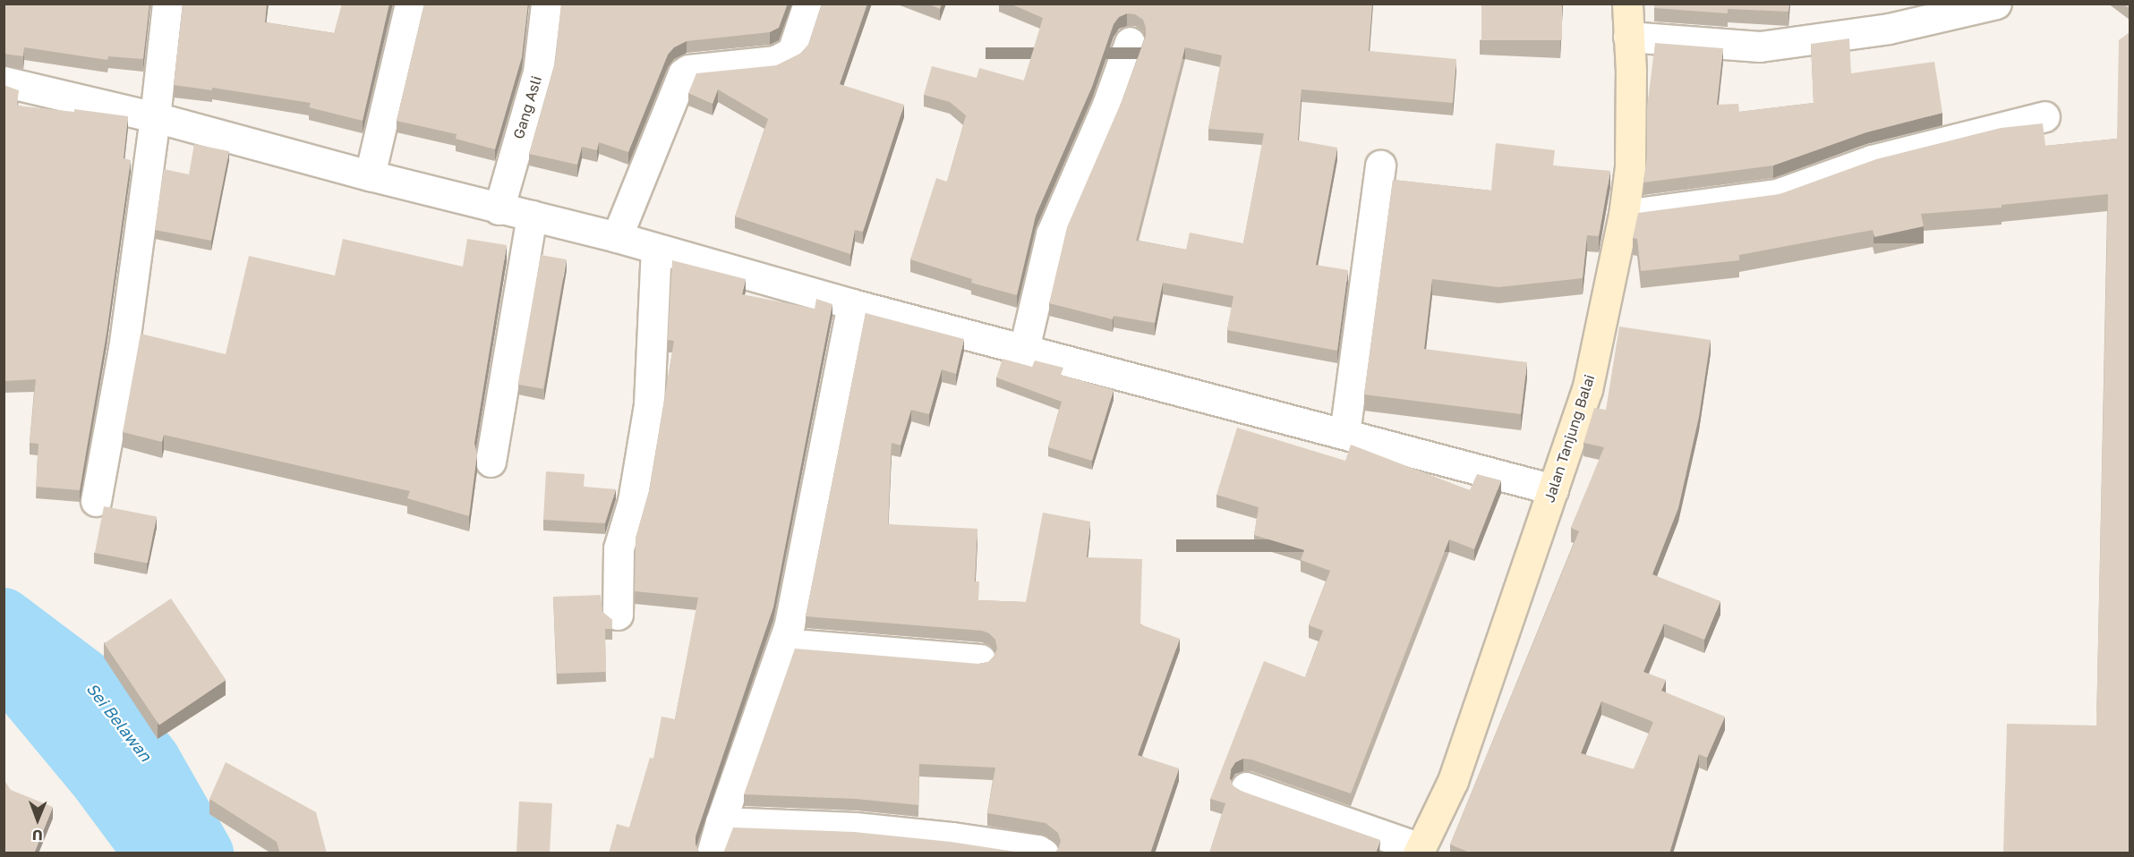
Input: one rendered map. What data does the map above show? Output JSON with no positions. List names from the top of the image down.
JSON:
{
  "streets": {
    "street": ["Gang Asli", "Jalan Tanjung Balai"]
  },
  "water": ["Sei Belawan"],
  "north": "bottom"
}
